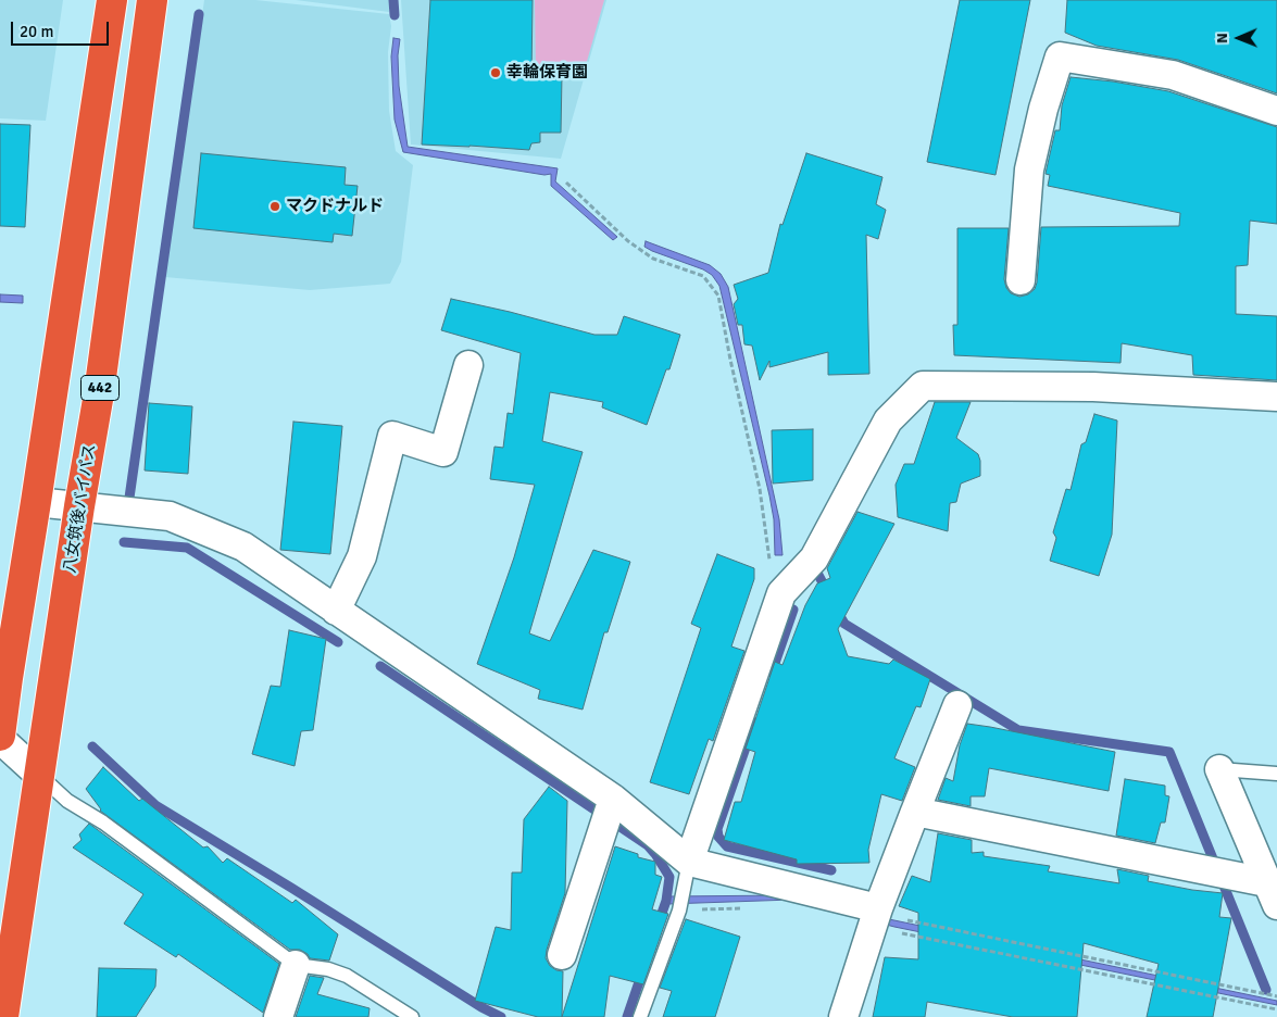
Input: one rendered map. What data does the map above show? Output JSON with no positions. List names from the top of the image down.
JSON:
{
  "streets": {
    "highway": ["442", "八女筑後バイパス"]
  },
  "places": ["幸輪保育園", "マクドナルド"],
  "scale_bar": "20 m",
  "north": "left"
}
